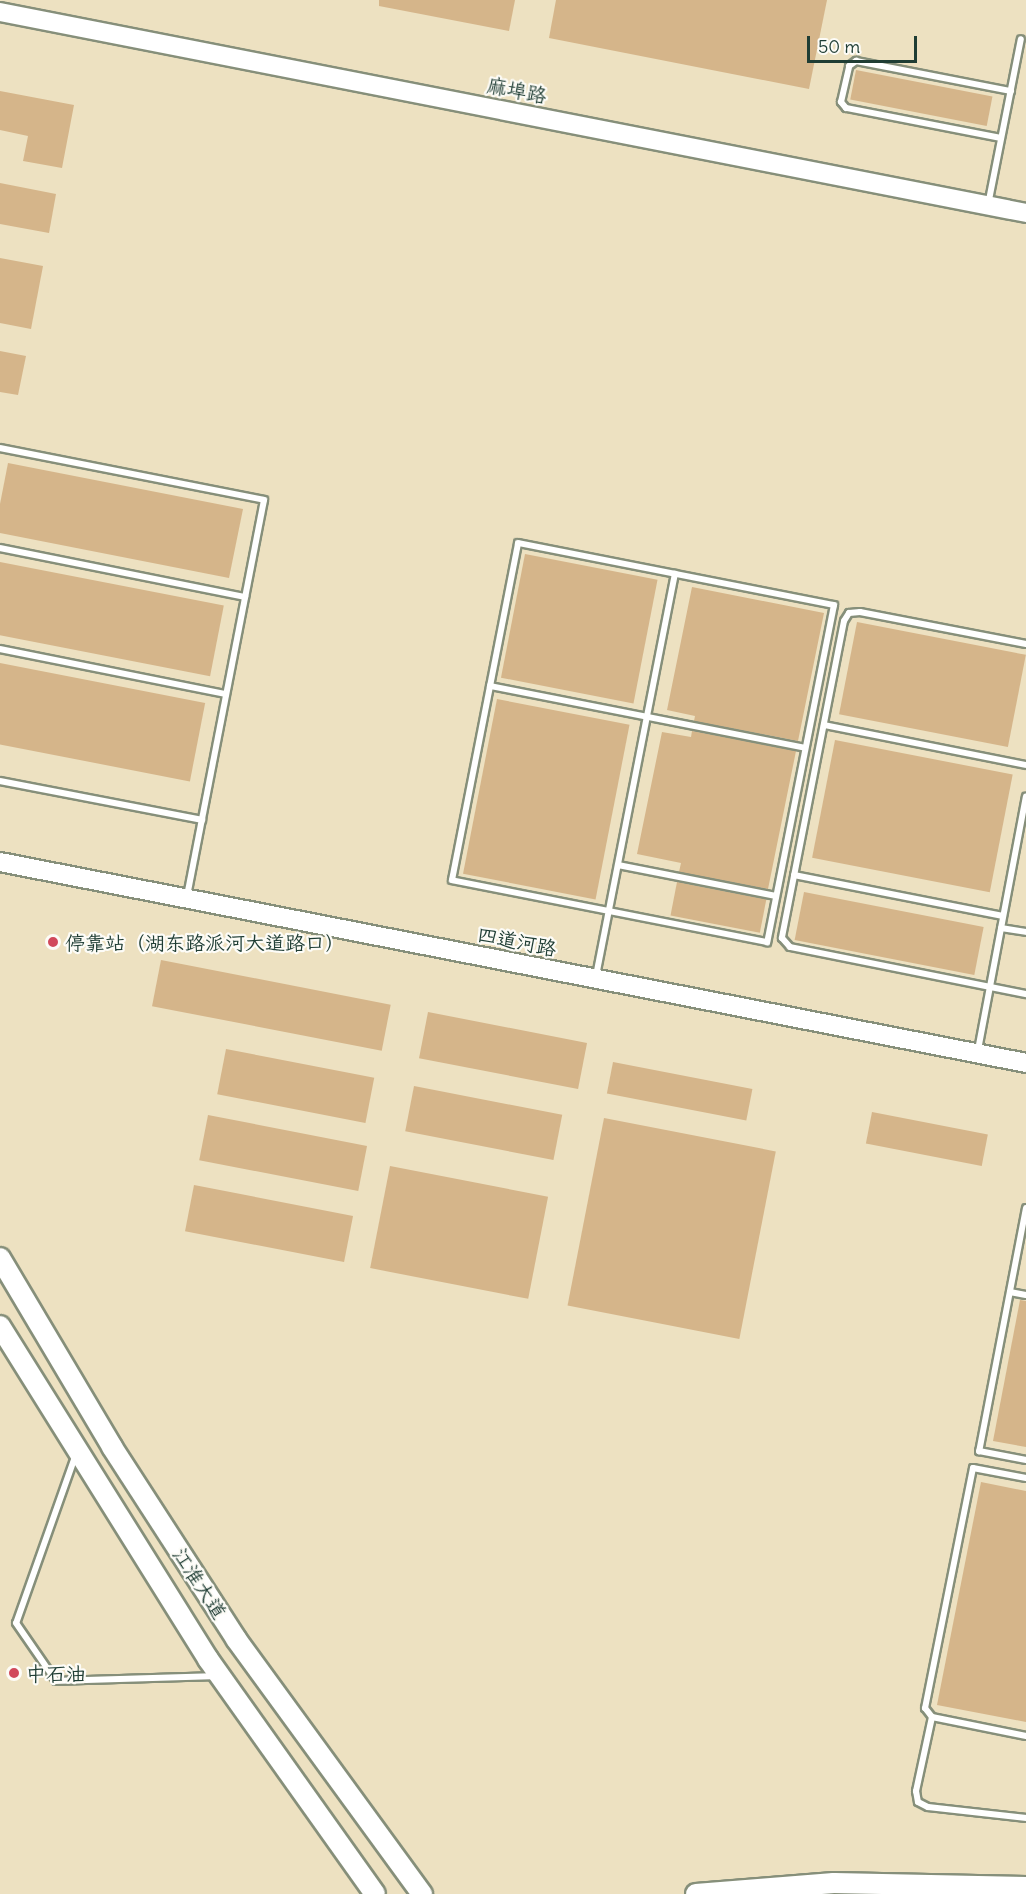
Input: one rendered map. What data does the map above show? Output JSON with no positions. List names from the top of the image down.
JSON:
{
  "streets": {
    "main road": ["江淮大道"],
    "street": ["麻埠路", "四道河路"]
  },
  "places": ["停靠站（湖东路派河大道路口）", "中石油"],
  "scale_bar": "50 m"
}
